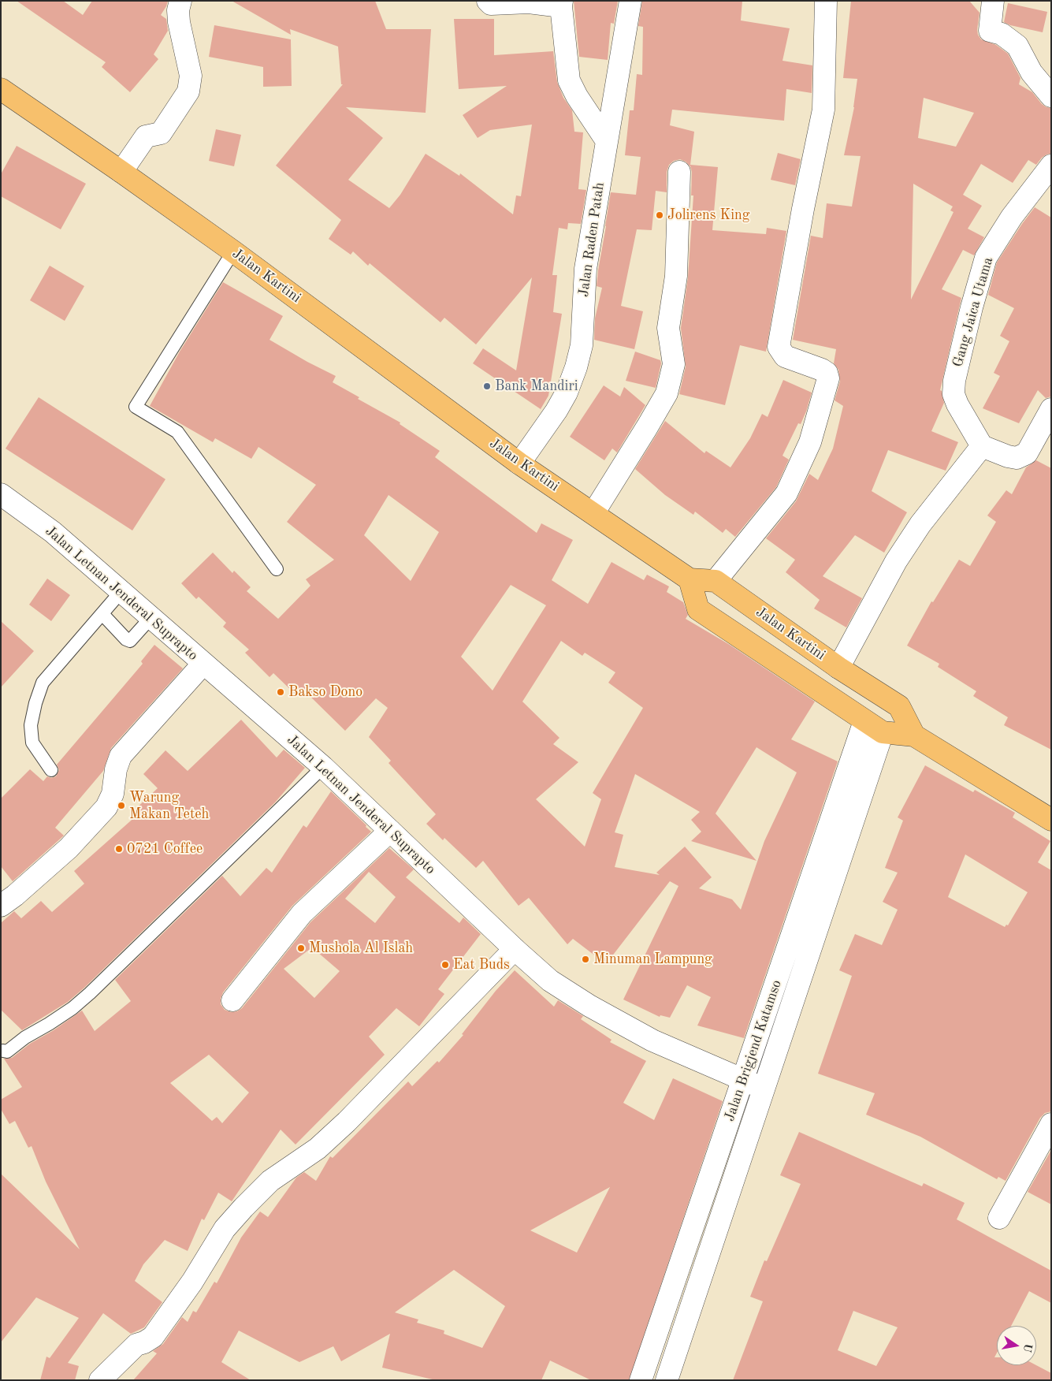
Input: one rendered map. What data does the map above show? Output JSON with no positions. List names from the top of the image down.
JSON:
{
  "streets": {
    "highway": ["Jalan Kartini"],
    "street": [
      "Jalan Raden Patah",
      "Gang Jaica Utama",
      "Jalan Letnan Jenderal Suprapto",
      "Jalan Brigjend Katamso"
    ]
  },
  "crossings": [
    ["Jalan Raden Patah", "Jalan Kartini"],
    ["Jalan Letnan Jenderal Suprapto", "Jalan Brigjend Katamso"]
  ],
  "places": [
    "Jolirens King",
    "Bank Mandiri",
    "Bakso Dono",
    "Warung Makan Teteh",
    "0721 Coffee",
    "Mushola Al Islah",
    "Minuman Lampung",
    "Eat Buds"
  ],
  "north": "right"
}
